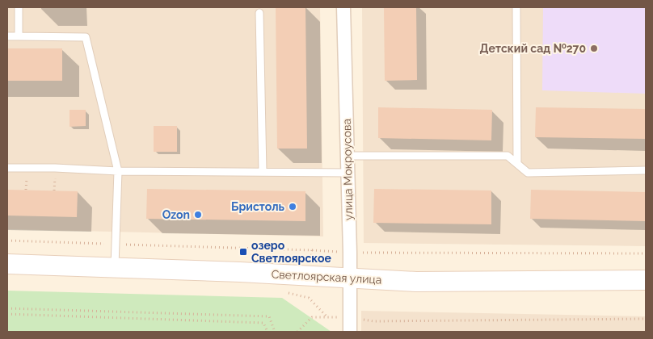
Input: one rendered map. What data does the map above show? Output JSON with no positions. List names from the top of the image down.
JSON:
{
  "streets": {
    "main road": ["Светлоярская улица"],
    "street": ["улица Мокроусова"]
  },
  "crossings": [
    ["улица Мокроусова", "Светлоярская улица"]
  ],
  "places": {
    "other": ["Детский сад №270", "Бристоль", "Ozon"],
    "transit": ["озеро Светлоярское"]
  }
}
